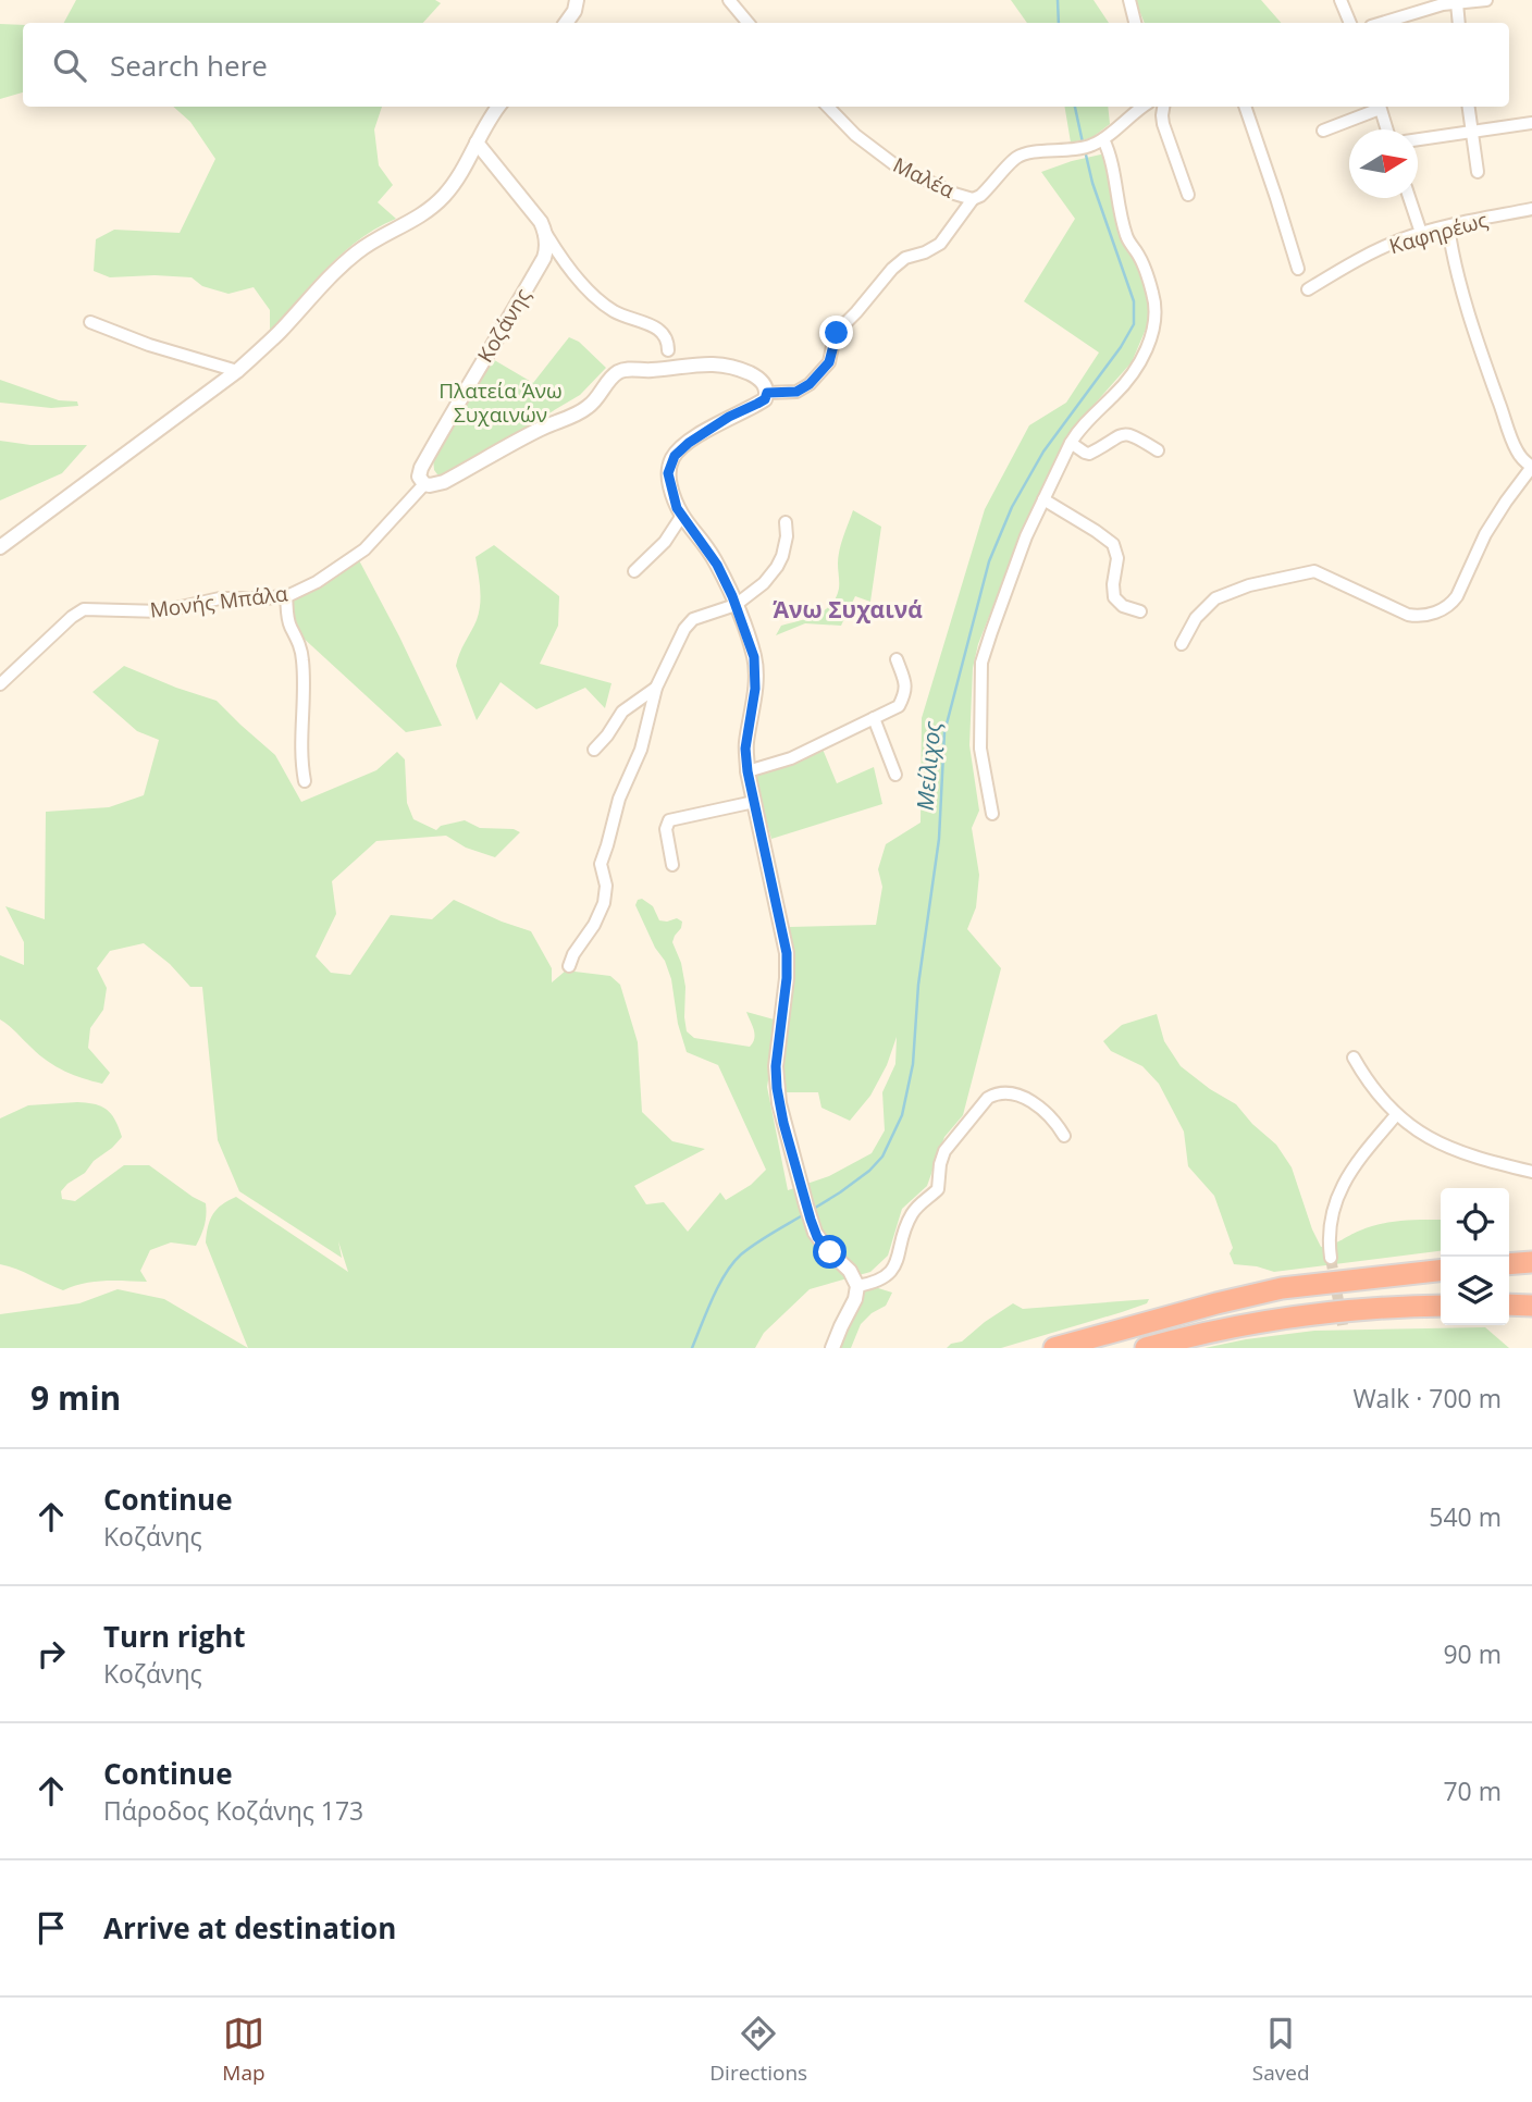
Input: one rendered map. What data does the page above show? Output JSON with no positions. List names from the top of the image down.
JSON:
{
  "streets": {
    "street": [
      "Μαλέα",
      "Καφηρέως",
      "Κοζάνης",
      "Μονής Μπάλα"
    ]
  },
  "crossings": [
    ["Κοζάνης", "Μονής Μπάλα"]
  ],
  "districts": ["Άνω Συχαινά"],
  "water": ["Μείλιχος"],
  "parks": ["Πλατεία Άνω Συχαινών"],
  "north": "right",
  "page": {
    "search": "Search here",
    "heading": ["9 min", "Walk · 700 m"],
    "list": [
      ["Continue", "Κοζάνης", "540 m"],
      ["Turn right", "Κοζάνης", "90 m"],
      ["Continue", "Πάροδος Κοζάνης 173", "70 m"],
      "Arrive at destination"
    ],
    "nav": ["Map", "Directions", "Saved"]
  }
}
